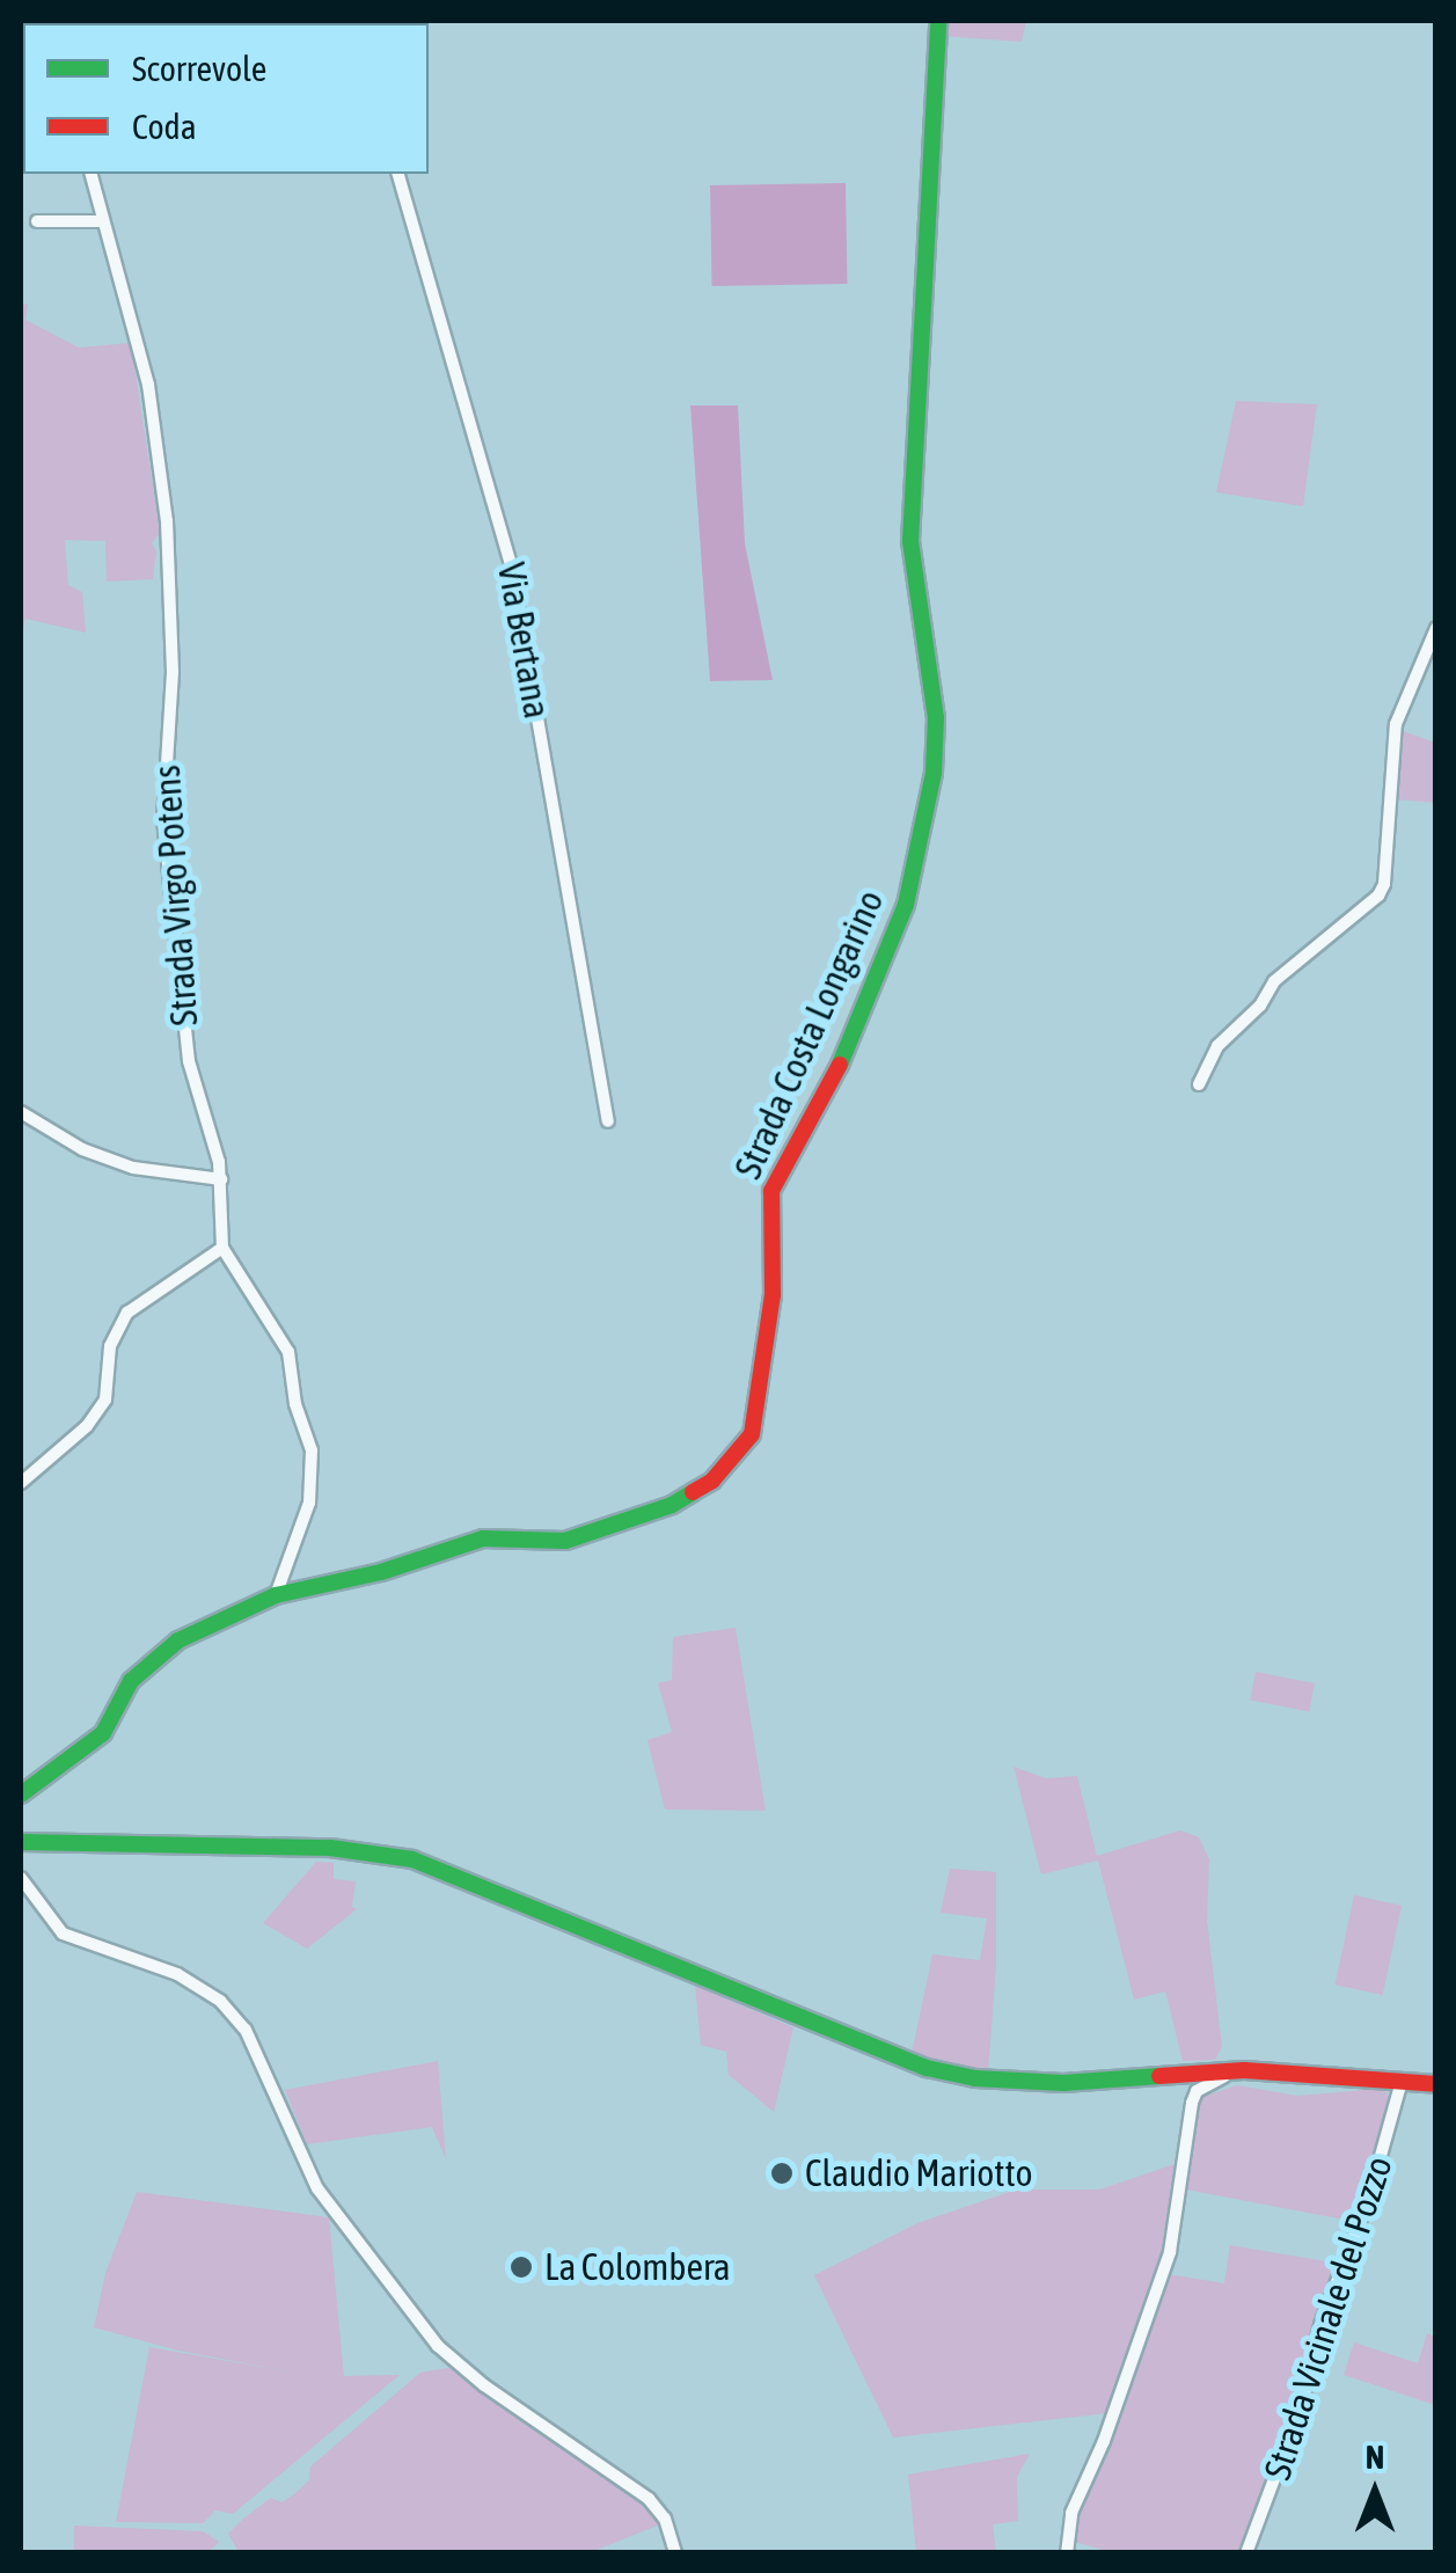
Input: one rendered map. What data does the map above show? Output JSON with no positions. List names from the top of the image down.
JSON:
{
  "streets": {
    "street": [
      "Via Bertana",
      "Strada Virgo Potens",
      "Strada Costa Longarino",
      "Strada Vicinale del Pozzo"
    ]
  },
  "places": ["Claudio Mariotto", "La Colombera"],
  "legend": ["Scorrevole", "Coda"],
  "north": "top"
}
